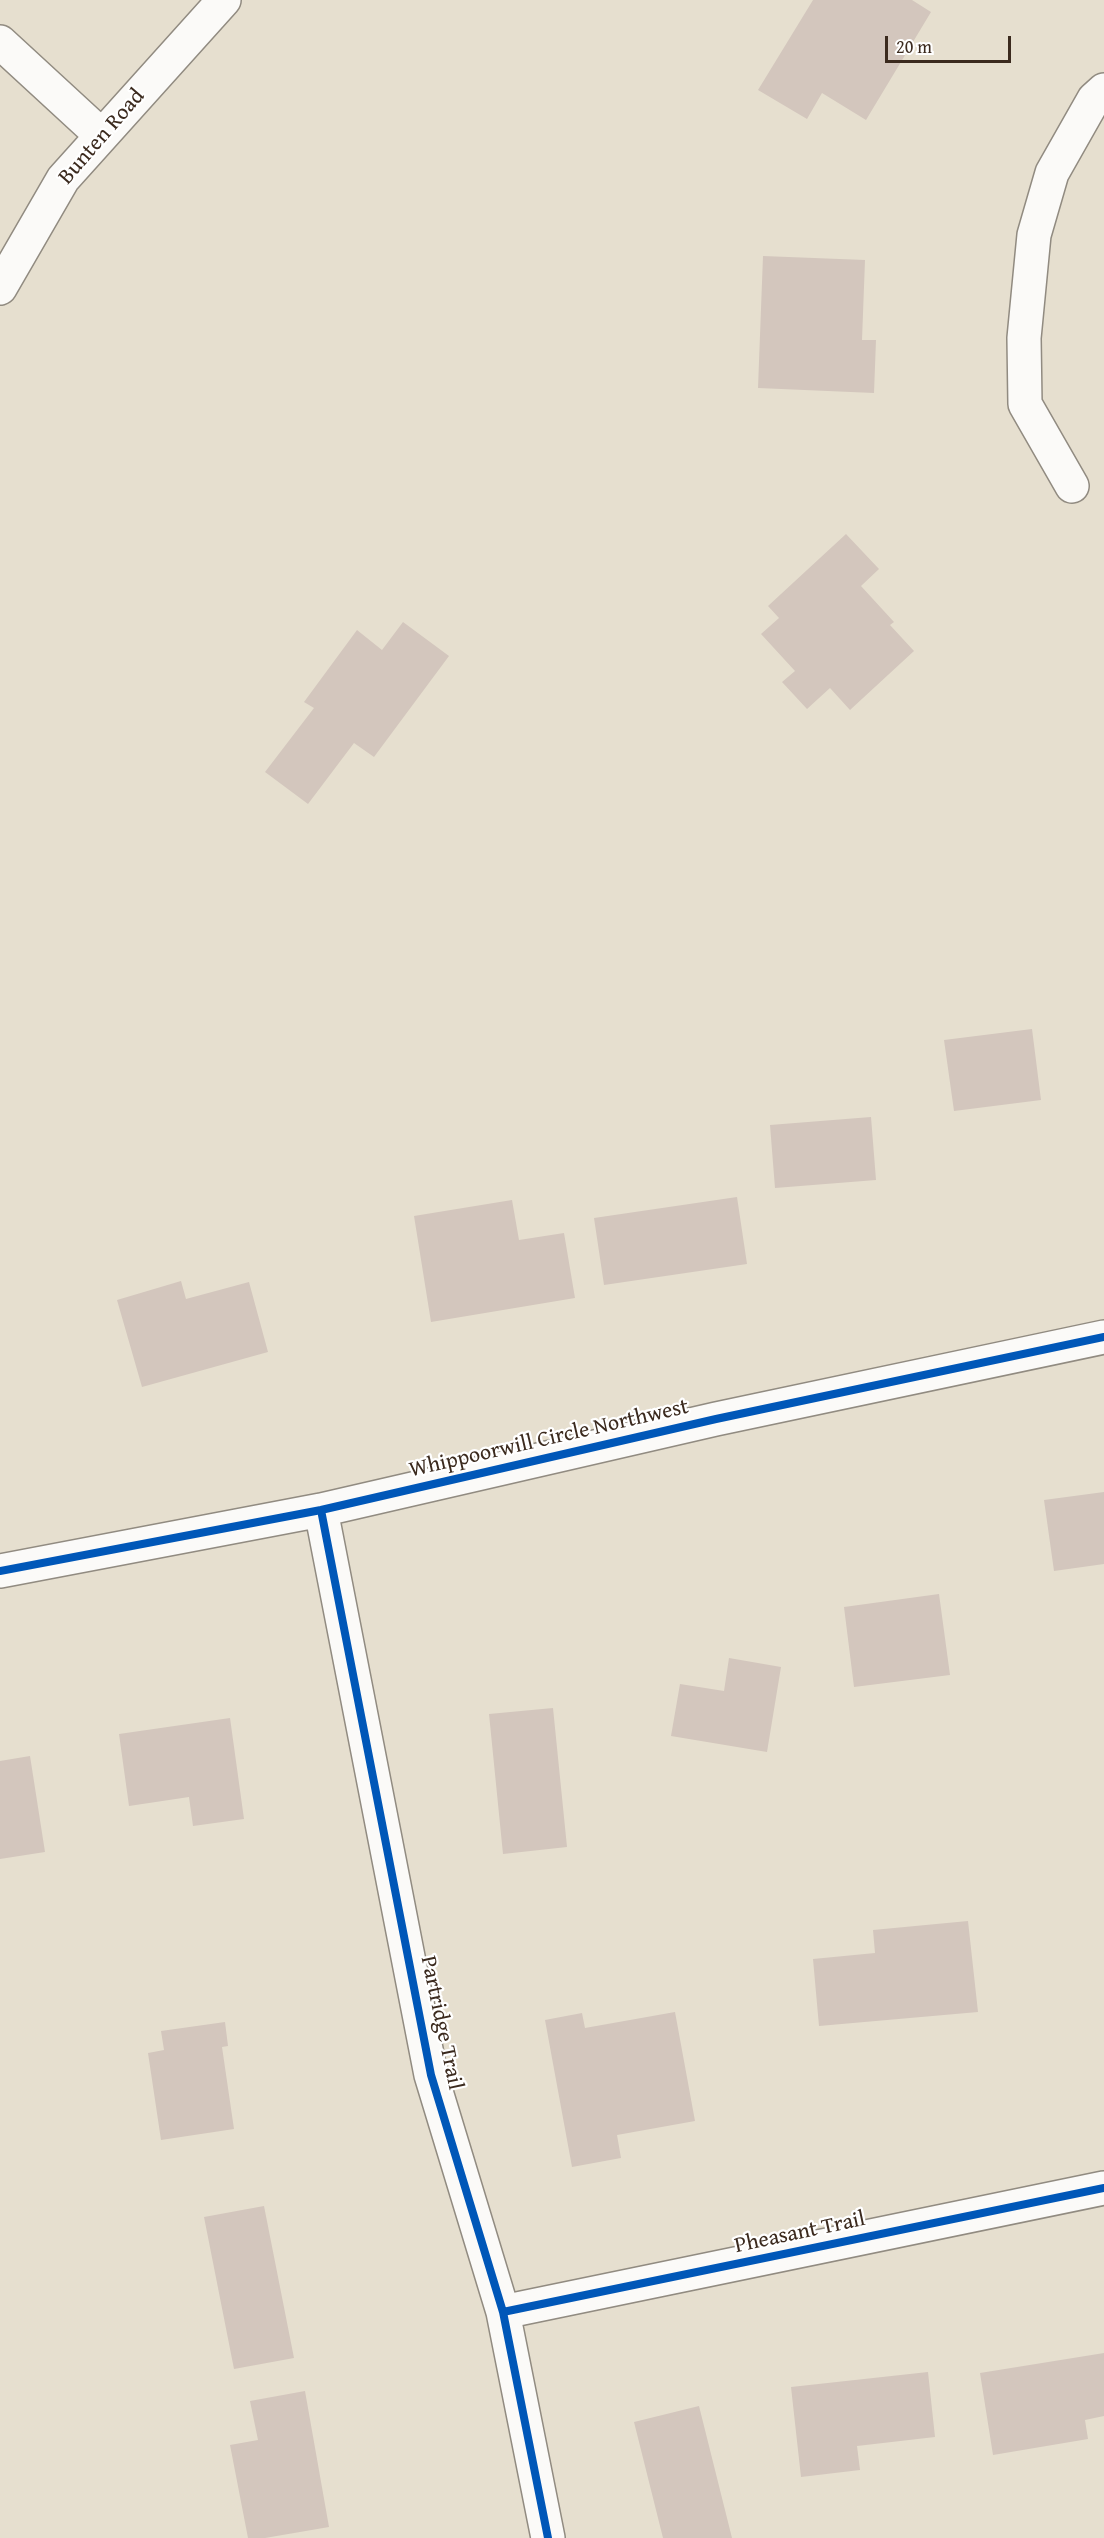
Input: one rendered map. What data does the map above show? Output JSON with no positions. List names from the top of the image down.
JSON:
{
  "streets": {
    "street": [
      "Bunten Road",
      "Whippoorwill Circle Northwest",
      "Partridge Trail",
      "Pheasant Trail"
    ]
  },
  "crossings": [
    ["Whippoorwill Circle Northwest", "Partridge Trail"],
    ["Partridge Trail", "Pheasant Trail"]
  ],
  "scale_bar": "20 m"
}
